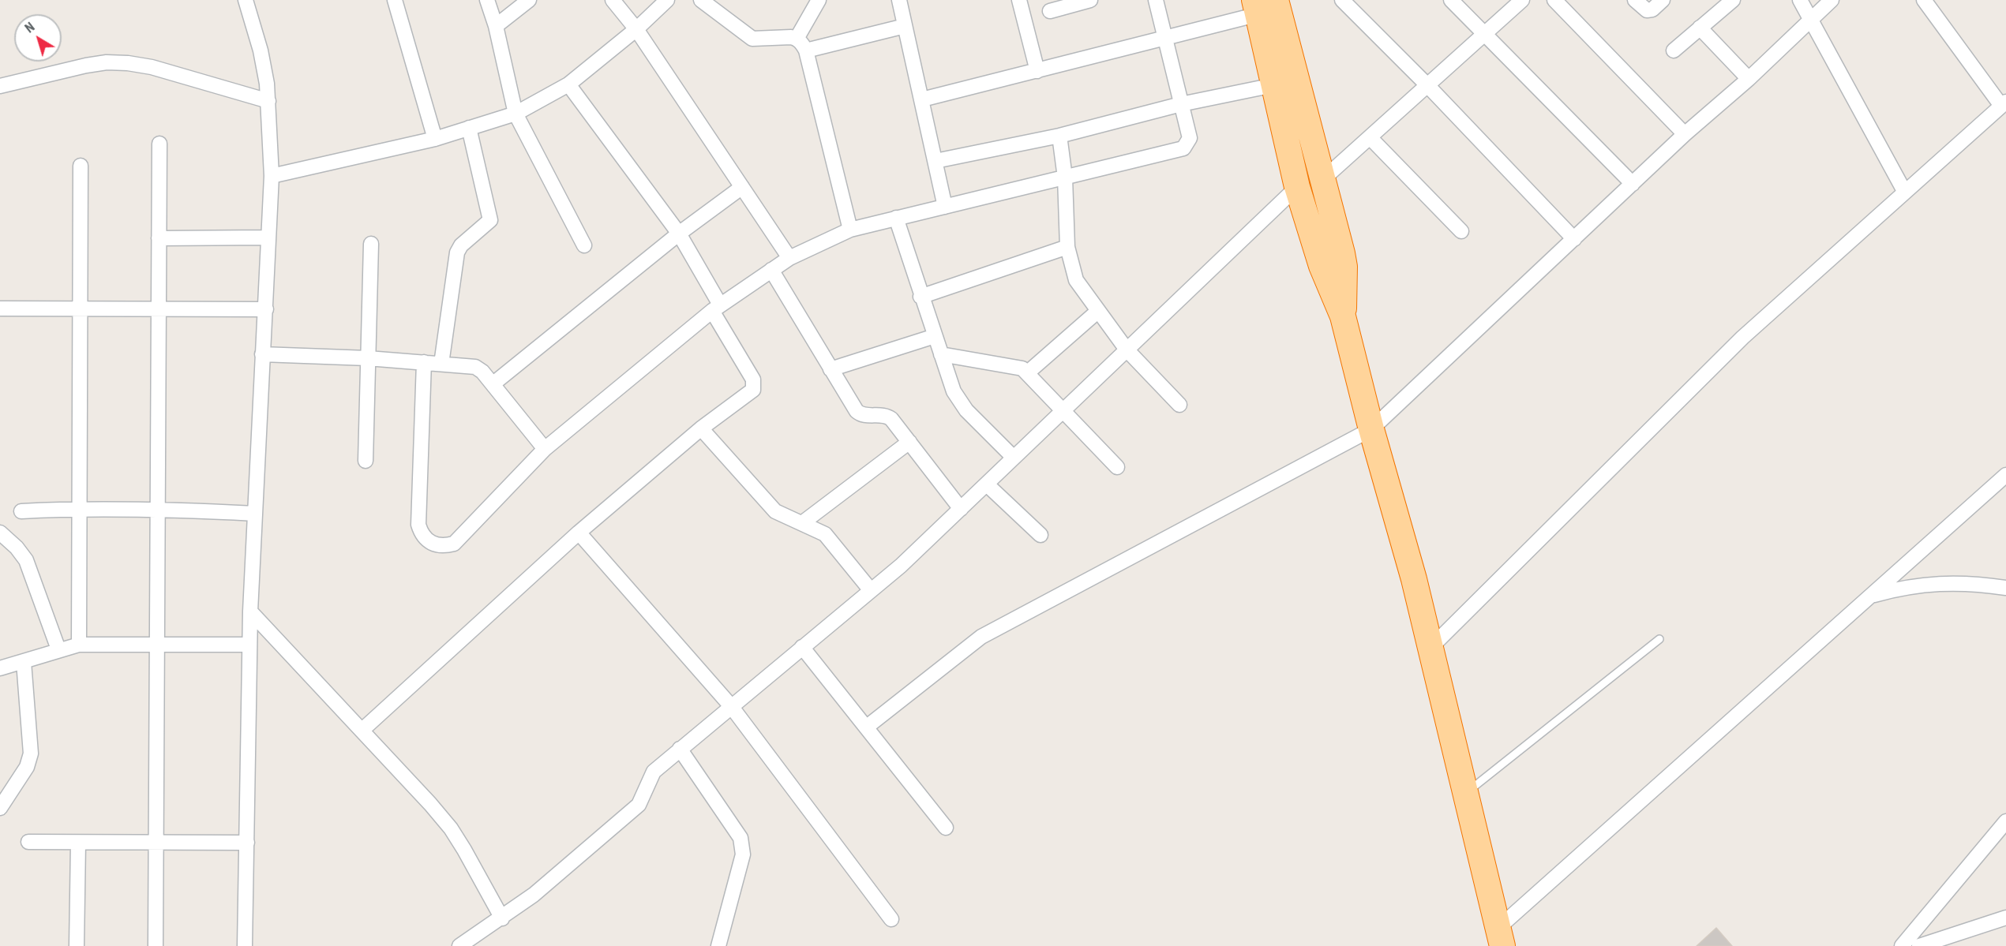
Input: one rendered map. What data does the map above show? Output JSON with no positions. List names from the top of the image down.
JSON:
{
  "north": "top left"
}
